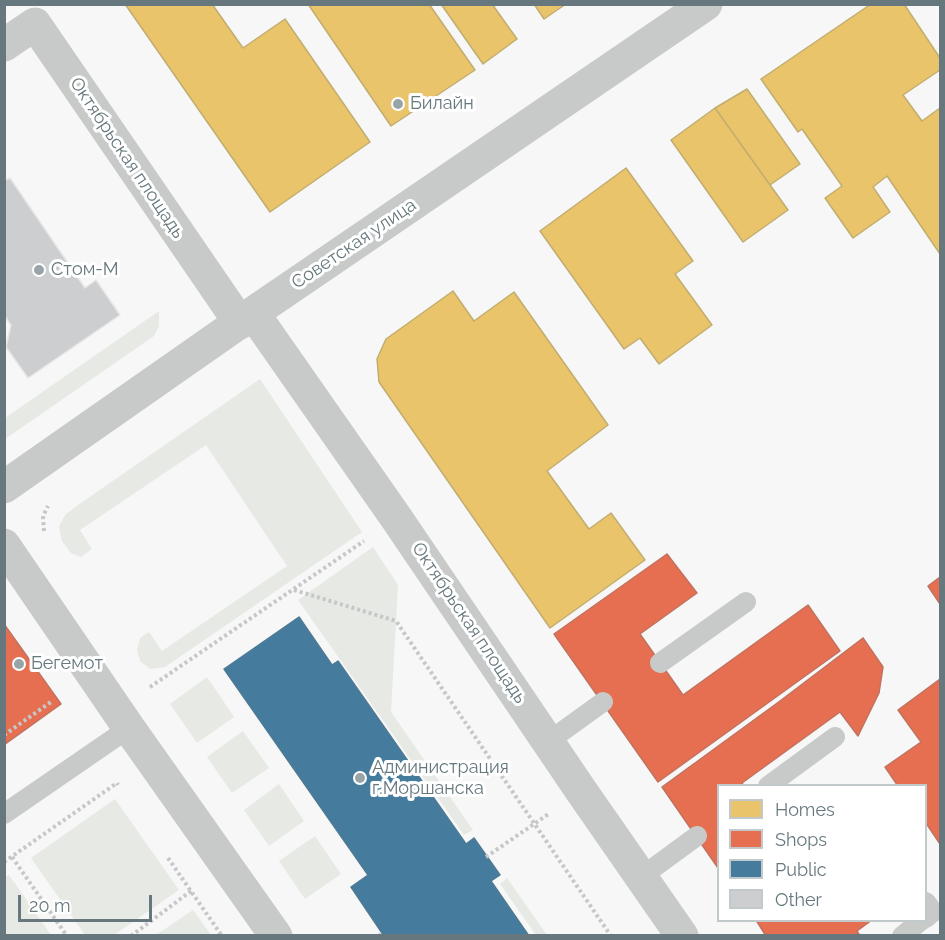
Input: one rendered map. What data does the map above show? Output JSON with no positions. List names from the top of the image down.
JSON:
{
  "streets": {
    "street": ["Октябрьская площадь", "Советская улица"]
  },
  "crossings": [
    ["Октябрьская площадь", "Советская улица"]
  ],
  "places": [
    "Билайн",
    "Стом-М",
    "Бегемот",
    "Администрация г.Моршанска"
  ],
  "legend": [
    "Homes",
    "Shops",
    "Public",
    "Other"
  ],
  "scale_bar": "20 m"
}
